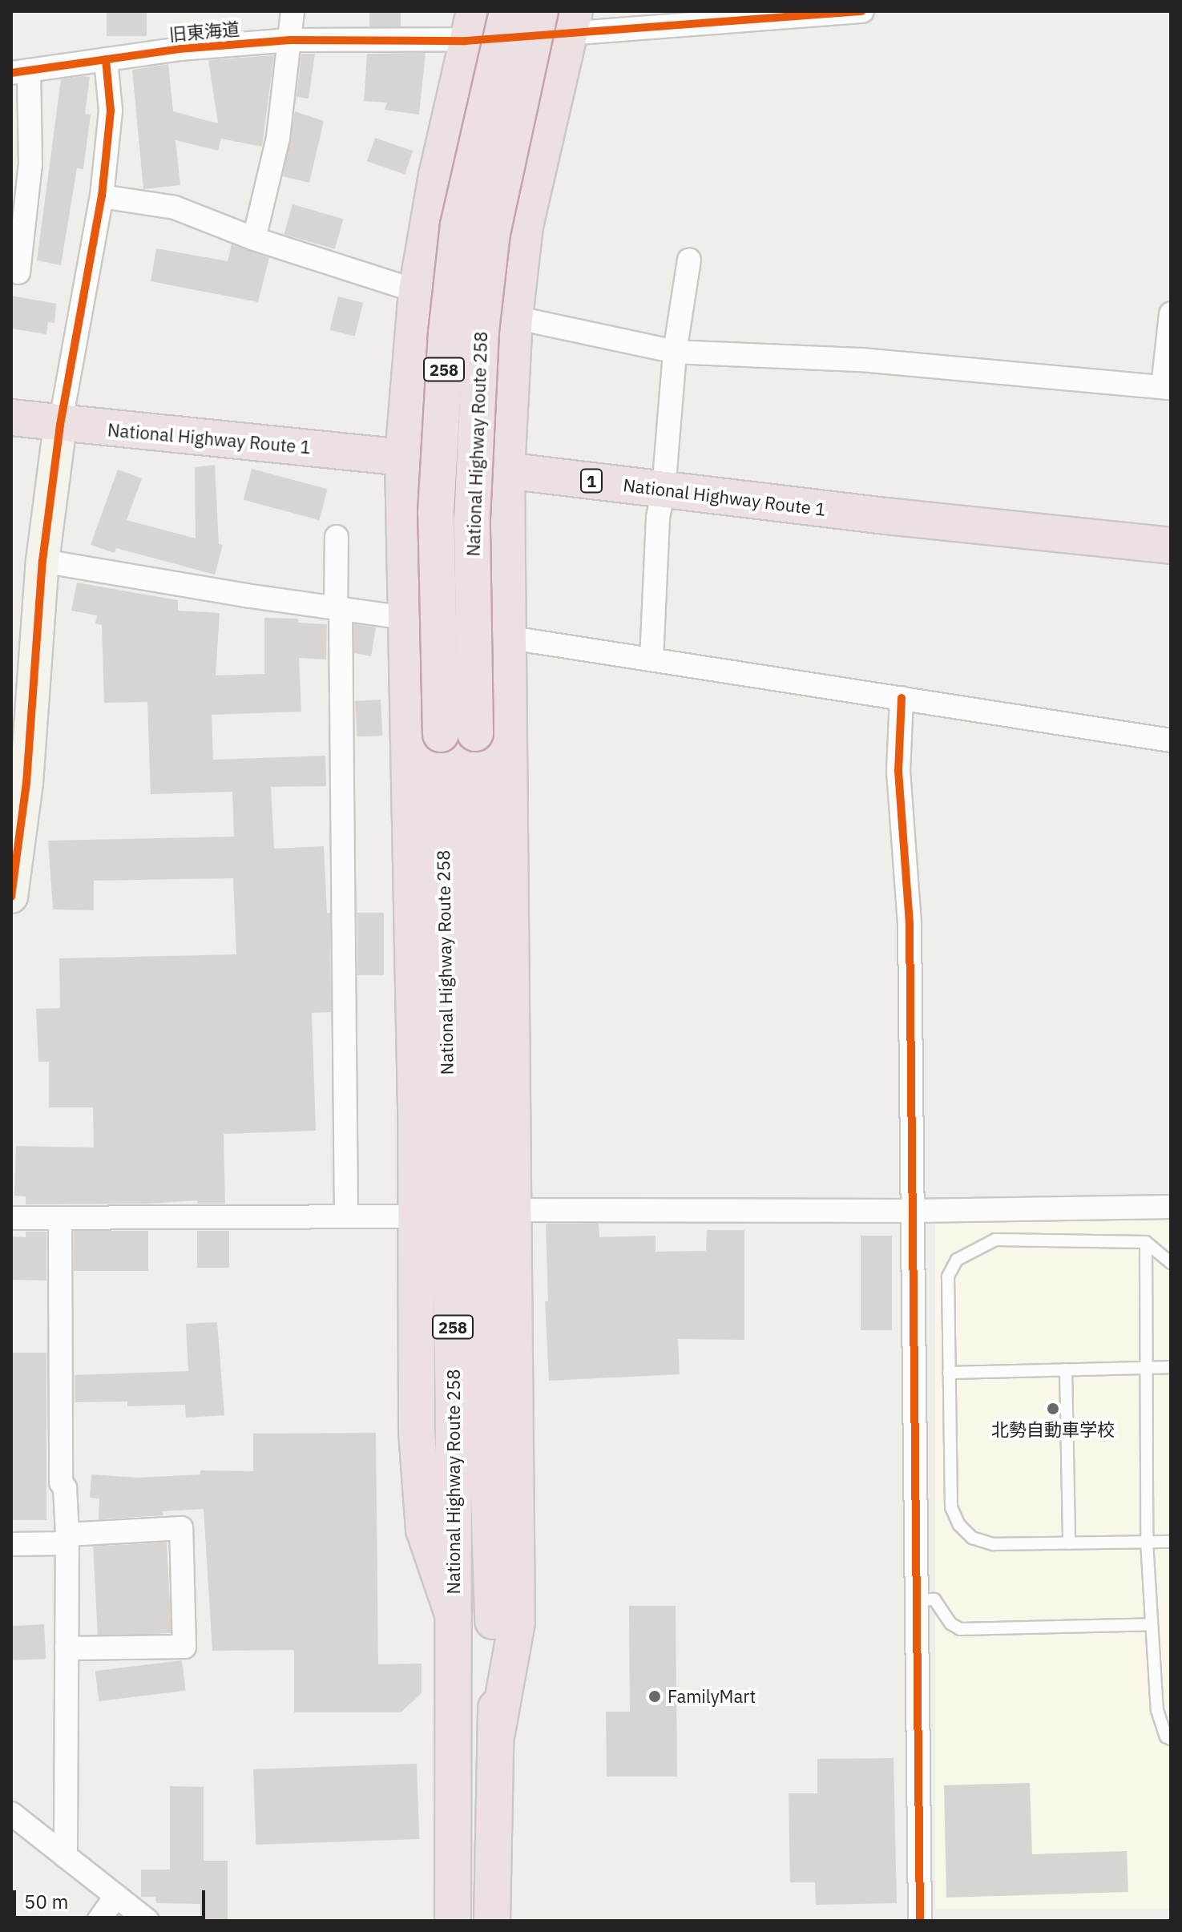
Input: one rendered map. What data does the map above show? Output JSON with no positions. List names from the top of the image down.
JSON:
{
  "streets": {
    "highway": [
      "258",
      "National Highway Route 1",
      "National Highway Route 258",
      "1"
    ],
    "street": ["旧東海道"]
  },
  "places": ["北勢自動車学校", "FamilyMart"],
  "scale_bar": "50 m"
}
